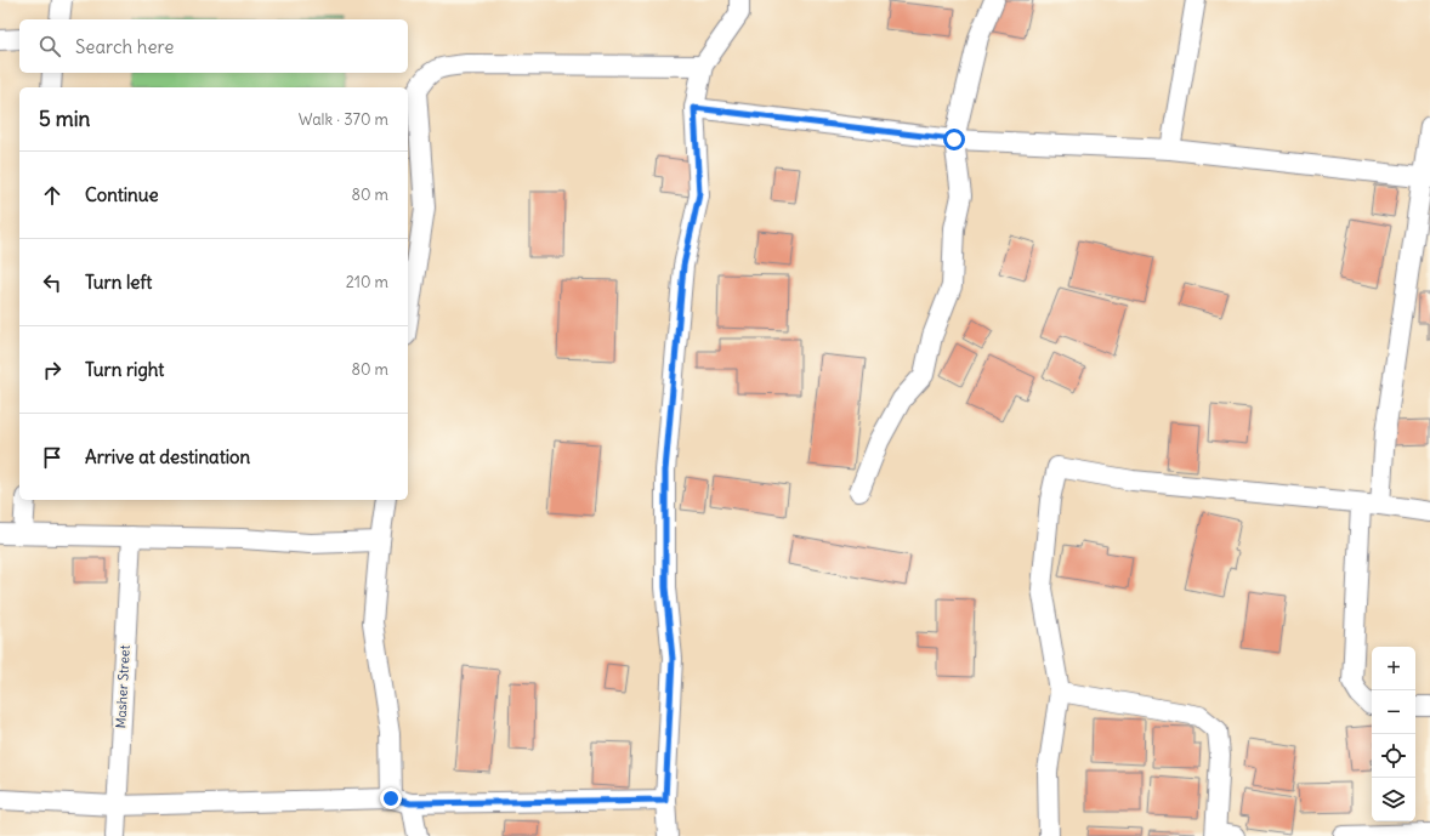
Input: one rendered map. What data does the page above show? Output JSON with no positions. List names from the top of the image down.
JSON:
{
  "streets": {
    "street": ["Masher Street"]
  },
  "page": {
    "search": "Search here",
    "heading": ["5 min", "Walk · 370 m"],
    "list": [
      ["Continue", "80 m"],
      ["Turn left", "210 m"],
      ["Turn right", "80 m"],
      "Arrive at destination"
    ],
    "map_buttons": ["+", "−"]
  }
}
